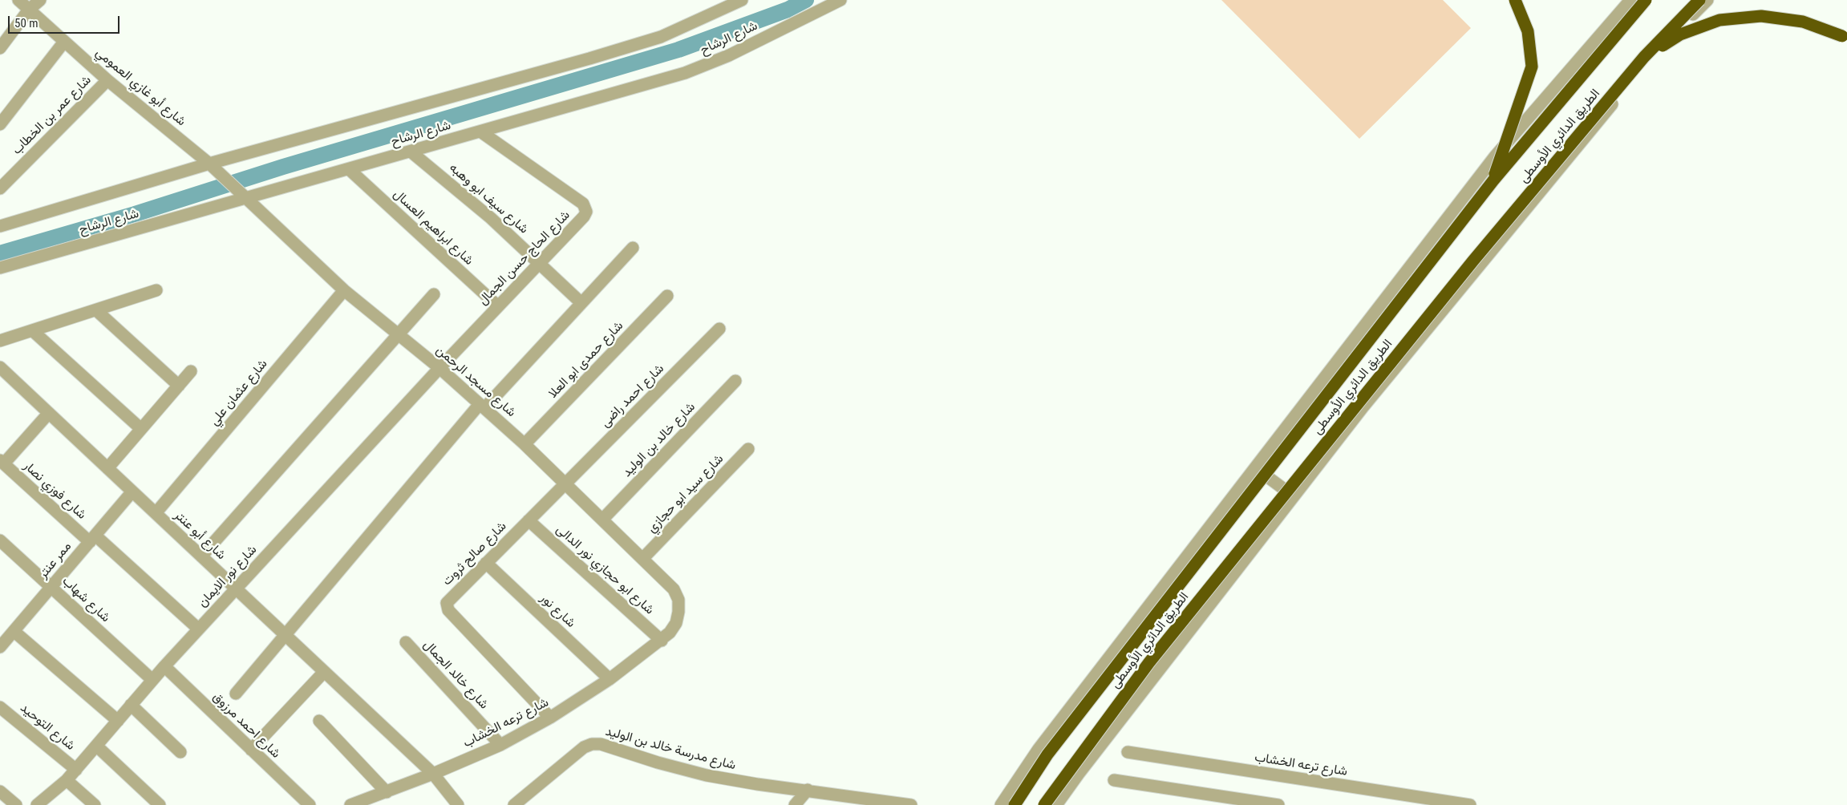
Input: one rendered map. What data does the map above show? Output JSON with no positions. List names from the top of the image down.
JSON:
{
  "streets": {
    "highway": ["الطريق الدائري الأوسطى"],
    "street": [
      "شارع الرشاح",
      "شارع أبو غازي العمومي",
      "شارع عمر بن الخطاب",
      "شارع سيف ابو وهبه",
      "شارع ابراهيم العسال",
      "شارع الحاج حسن الجمال",
      "شارع حمدى ابو العلا",
      "شارع مسجد الرحمن",
      "شارع عثمان علي",
      "شارع احمد راضى",
      "شارع خالد بن الوليد",
      "شارع فوزي نصار",
      "شارع سيد ابو حجازي",
      "شارع أبو عنتر",
      "شارع صالح ثروت",
      "ممر عنتر",
      "شارع ابو حجازي نور الدالى",
      "شارع نور الايمان",
      "شارع شهاب",
      "شارع نور",
      "شارع خالد الجمال",
      "شارع ترعه الخشاب",
      "شارع احمد مرزوق",
      "شارع التوحيد",
      "شارع مدرسة خالد بن الوليد"
    ]
  },
  "crossings": [
    ["شارع الرشاح", "شارع سيف ابو وهبه"],
    ["شارع الرشاح", "شارع ابراهيم العسال"],
    ["شارع الرشاح", "شارع الحاج حسن الجمال"],
    ["شارع الرشاح", "شارع مسجد الرحمن"],
    ["شارع أبو غازي العمومي", "شارع عمر بن الخطاب"],
    ["شارع أبو غازي العمومي", "شارع مسجد الرحمن"],
    ["شارع سيف ابو وهبه", "شارع الحاج حسن الجمال"],
    ["شارع ابراهيم العسال", "شارع الحاج حسن الجمال"],
    ["شارع الحاج حسن الجمال", "شارع مسجد الرحمن"],
    ["شارع الحاج حسن الجمال", "شارع نور الايمان"],
    ["شارع حمدى ابو العلا", "شارع مسجد الرحمن"],
    ["شارع مسجد الرحمن", "شارع عثمان علي"],
    ["شارع مسجد الرحمن", "شارع احمد راضى"],
    ["شارع مسجد الرحمن", "شارع خالد بن الوليد"],
    ["شارع مسجد الرحمن", "شارع سيد ابو حجازي"],
    ["شارع مسجد الرحمن", "شارع صالح ثروت"],
    ["شارع مسجد الرحمن", "شارع ابو حجازي نور الدالى"],
    ["شارع مسجد الرحمن", "شارع نور الايمان"],
    ["شارع مسجد الرحمن", "شارع ترعه الخشاب"],
    ["شارع عثمان علي", "شارع أبو عنتر"],
    ["شارع احمد راضى", "شارع صالح ثروت"],
    ["شارع فوزي نصار", "ممر عنتر"],
    ["شارع فوزي نصار", "شارع نور الايمان"],
    ["شارع أبو عنتر", "ممر عنتر"],
    ["شارع أبو عنتر", "شارع نور الايمان"],
    ["شارع أبو عنتر", "شارع ترعه الخشاب"],
    ["شارع صالح ثروت", "شارع ابو حجازي نور الدالى"],
    ["شارع صالح ثروت", "شارع نور"],
    ["شارع صالح ثروت", "شارع ترعه الخشاب"],
    ["ممر عنتر", "شارع شهاب"],
    ["شارع ابو حجازي نور الدالى", "شارع ترعه الخشاب"],
    ["شارع نور الايمان", "شارع شهاب"],
    ["شارع نور الايمان", "شارع احمد مرزوق"],
    ["شارع نور الايمان", "شارع التوحيد"],
    ["شارع نور", "شارع ترعه الخشاب"],
    ["شارع خالد الجمال", "شارع ترعه الخشاب"]
  ],
  "scale_bar": "50 m"
}
